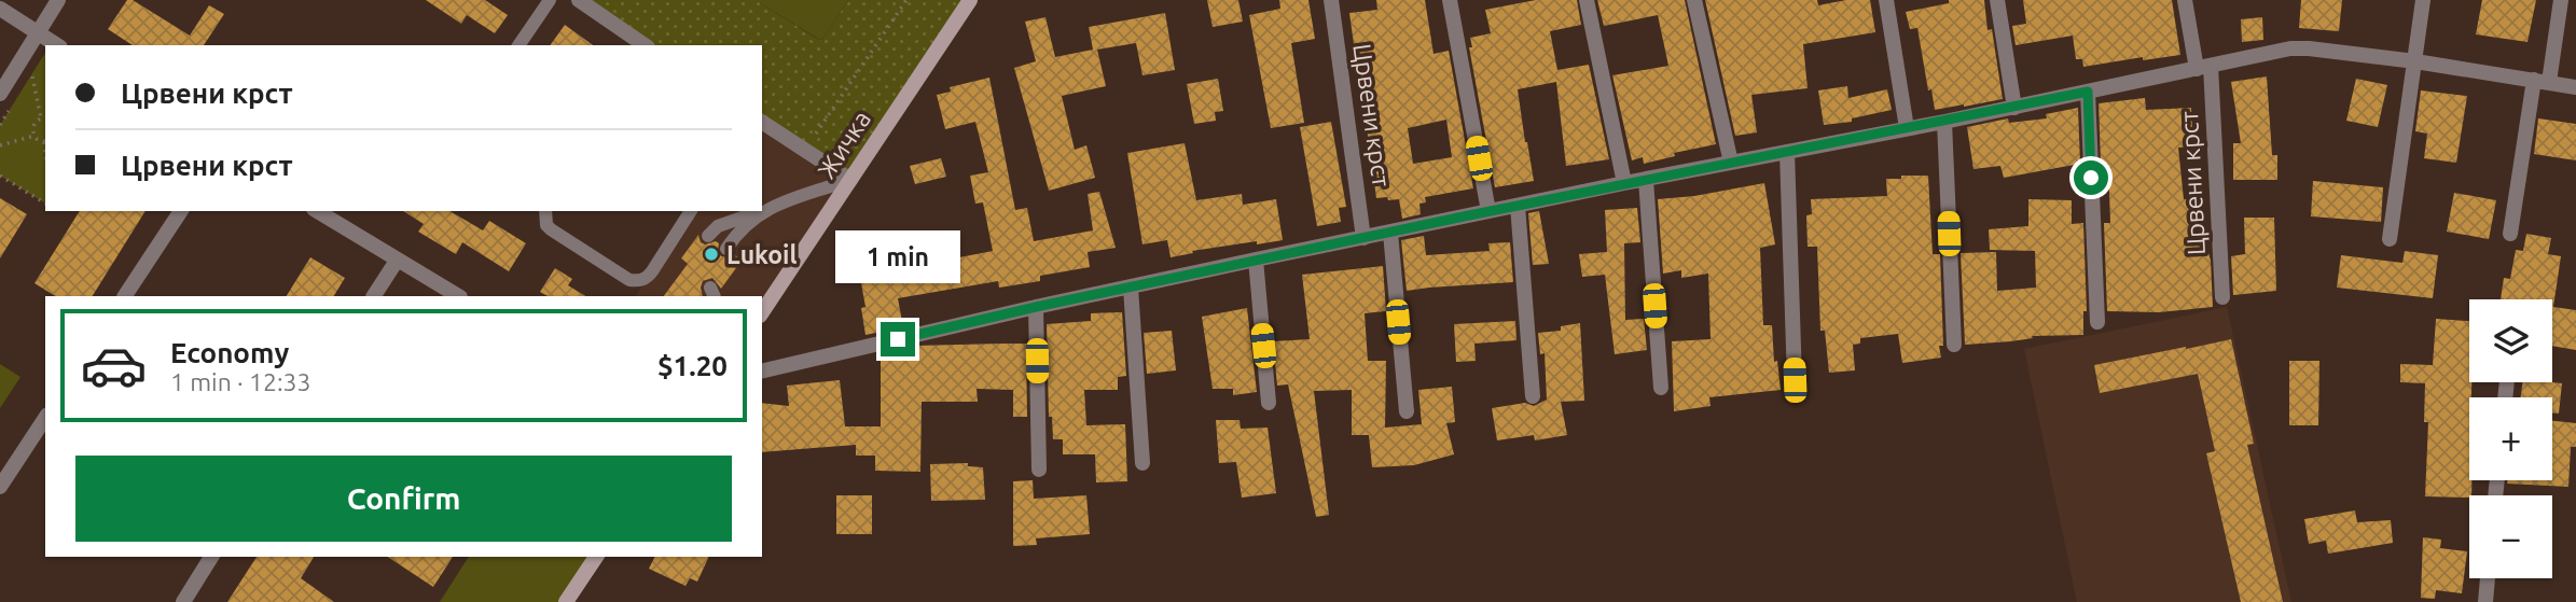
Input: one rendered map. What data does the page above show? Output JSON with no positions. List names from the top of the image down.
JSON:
{
  "streets": {
    "main road": ["Жичка"],
    "street": ["Црвени крст"]
  },
  "places": ["Lukoil"],
  "page": {
    "banner": ["Црвени крст", "Црвени крст"],
    "bubble": "1 min",
    "map_buttons": ["+", "−"],
    "list": [
      {
        "name": "Economy",
        "note": "1 min · 12:33",
        "value": "$1.20"
      }
    ],
    "buttons": "Confirm"
  }
}
